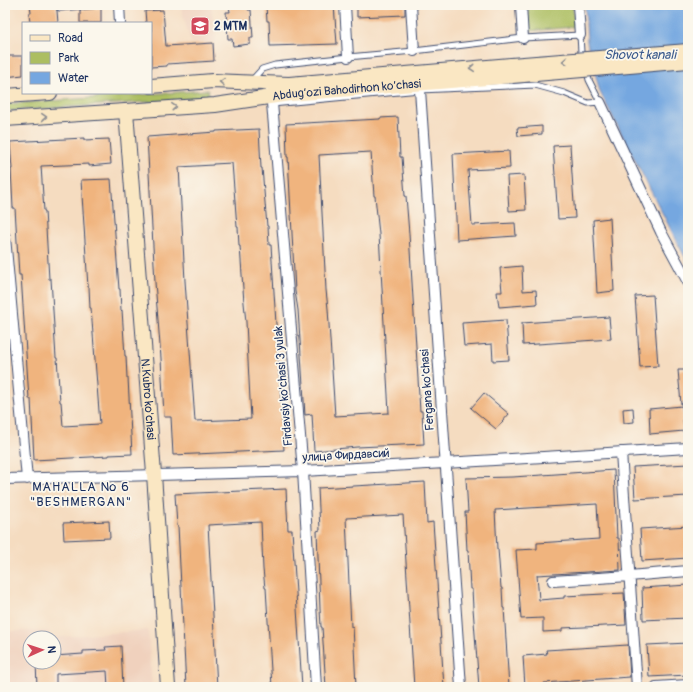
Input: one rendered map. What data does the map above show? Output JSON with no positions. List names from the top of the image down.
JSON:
{
  "streets": {
    "main road": ["Abdug’ozi Bahodirhon ko’chasi", "N.Kubro ko'chasi"],
    "street": ["Firdavsiy ko'chasi 3 yulak", "Fergana ko'chasi", "улица Фирдавсий"]
  },
  "crossings": [
    ["Abdug’ozi Bahodirhon ko’chasi", "Firdavsiy ko'chasi 3 yulak"],
    ["Abdug’ozi Bahodirhon ko’chasi", "N.Kubro ko'chasi"],
    ["Firdavsiy ko'chasi 3 yulak", "улица Фирдавсий"],
    ["Fergana ko'chasi", "улица Фирдавсий"],
    ["N.Kubro ko'chasi", "улица Фирдавсий"]
  ],
  "districts": ["MAHALLA № 6 \"BESHMERGAN\""],
  "water": ["Shovot kanali"],
  "places": {
    "school or university": ["2 MTM"]
  },
  "legend": ["Road", "Park", "Water"],
  "north": "right"
}
